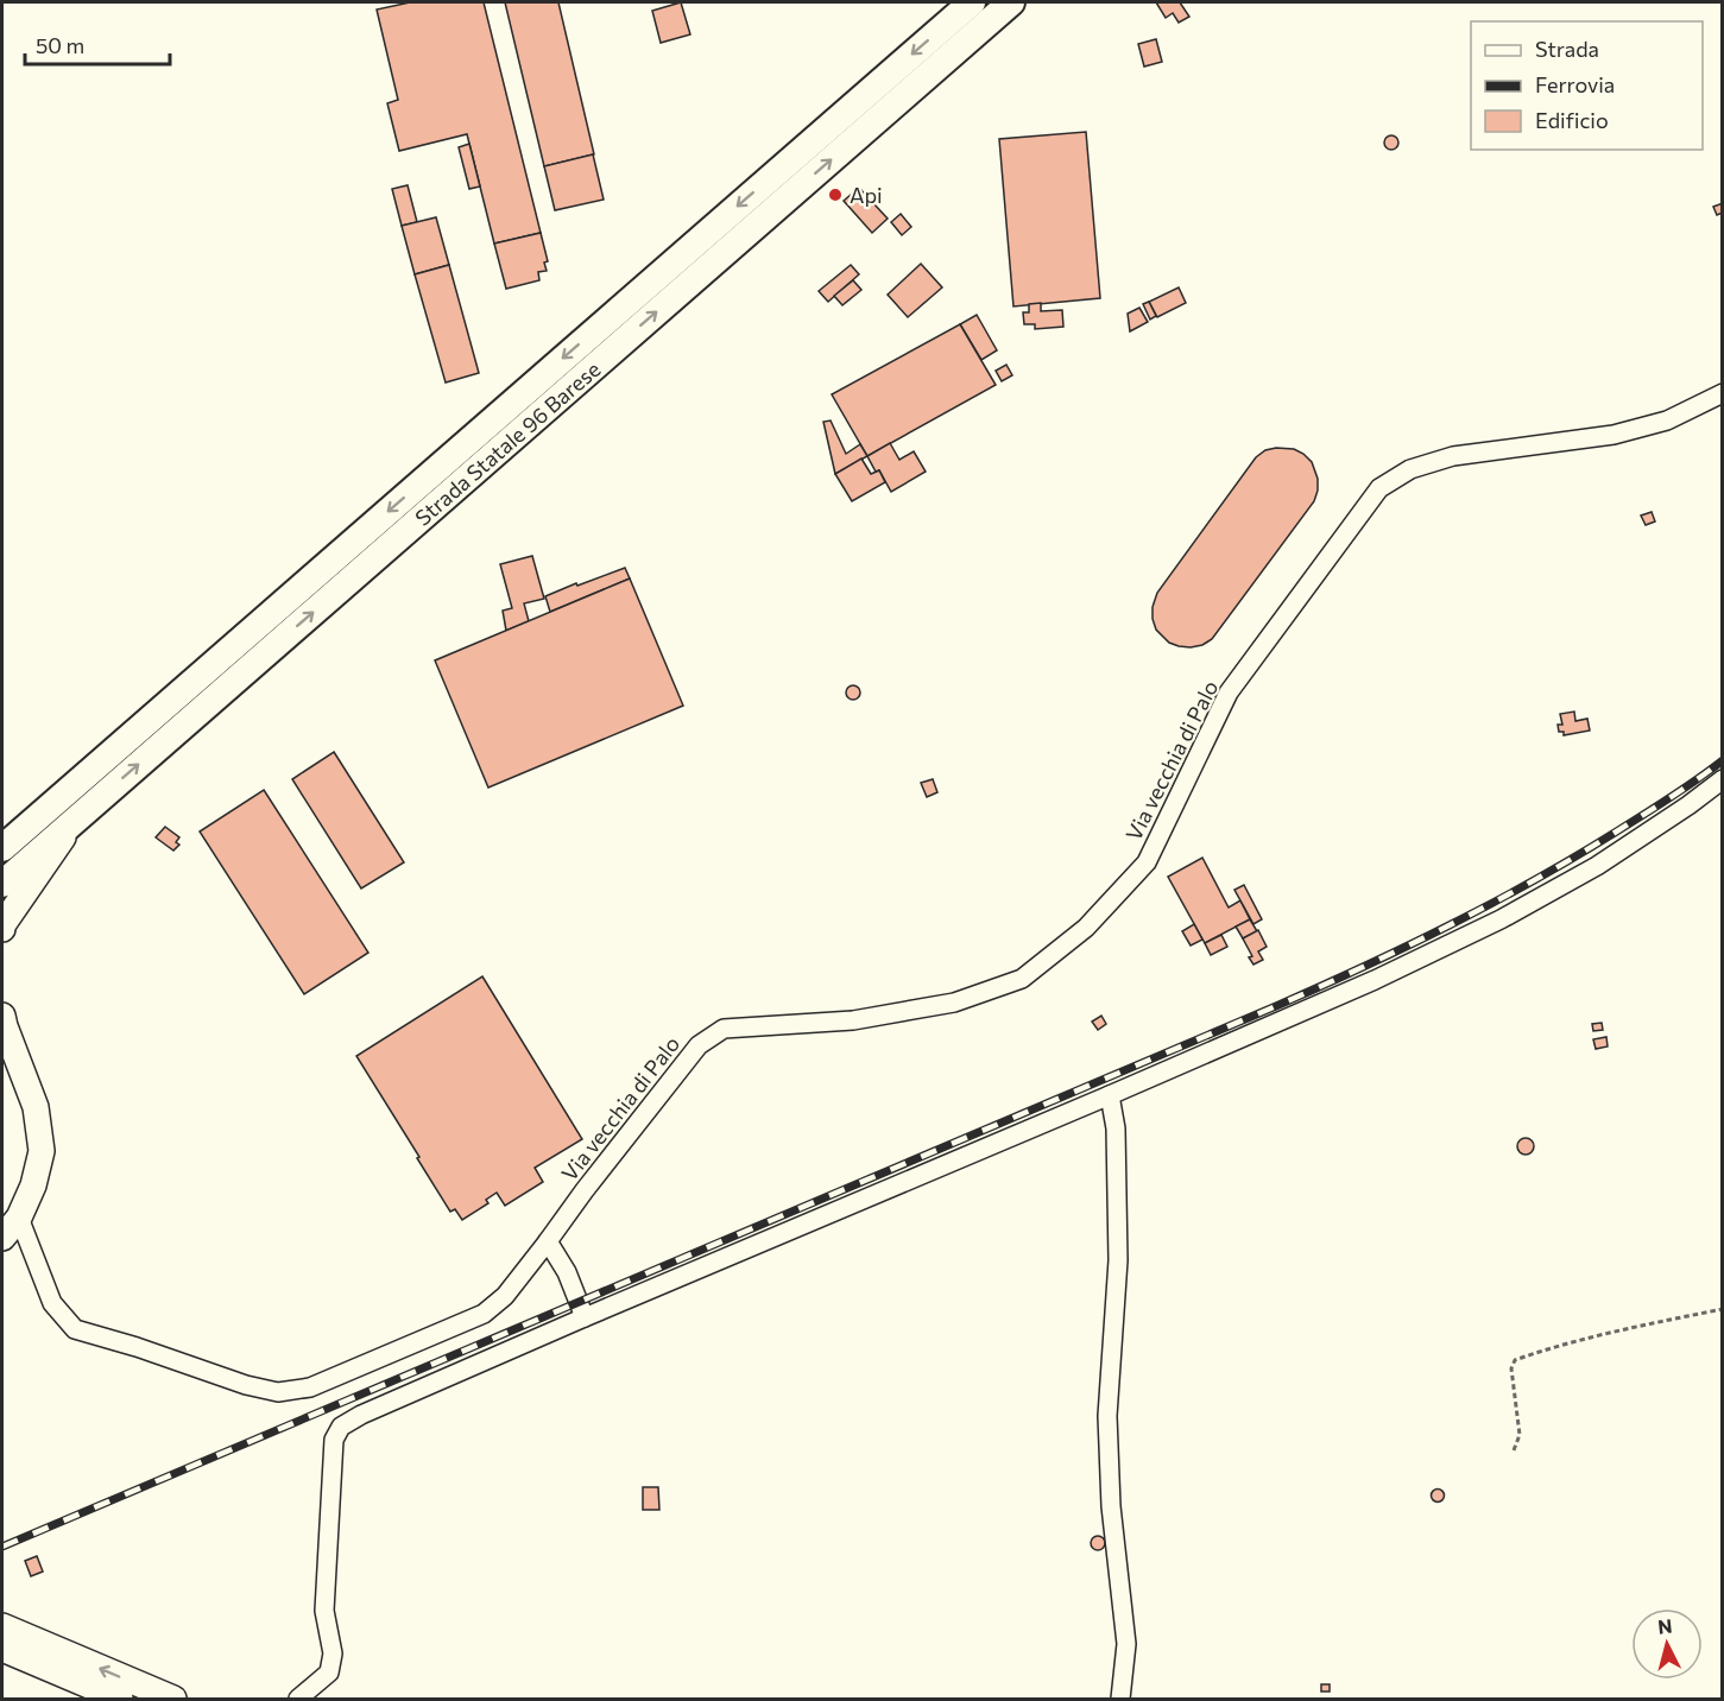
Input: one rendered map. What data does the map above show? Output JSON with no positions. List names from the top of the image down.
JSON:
{
  "streets": {
    "main road": ["Strada Statale 96 Barese"],
    "street": ["Via vecchia di Palo"]
  },
  "places": ["Api"],
  "legend": ["Strada", "Ferrovia", "Edificio"],
  "scale_bar": "50 m",
  "north": "top"
}
